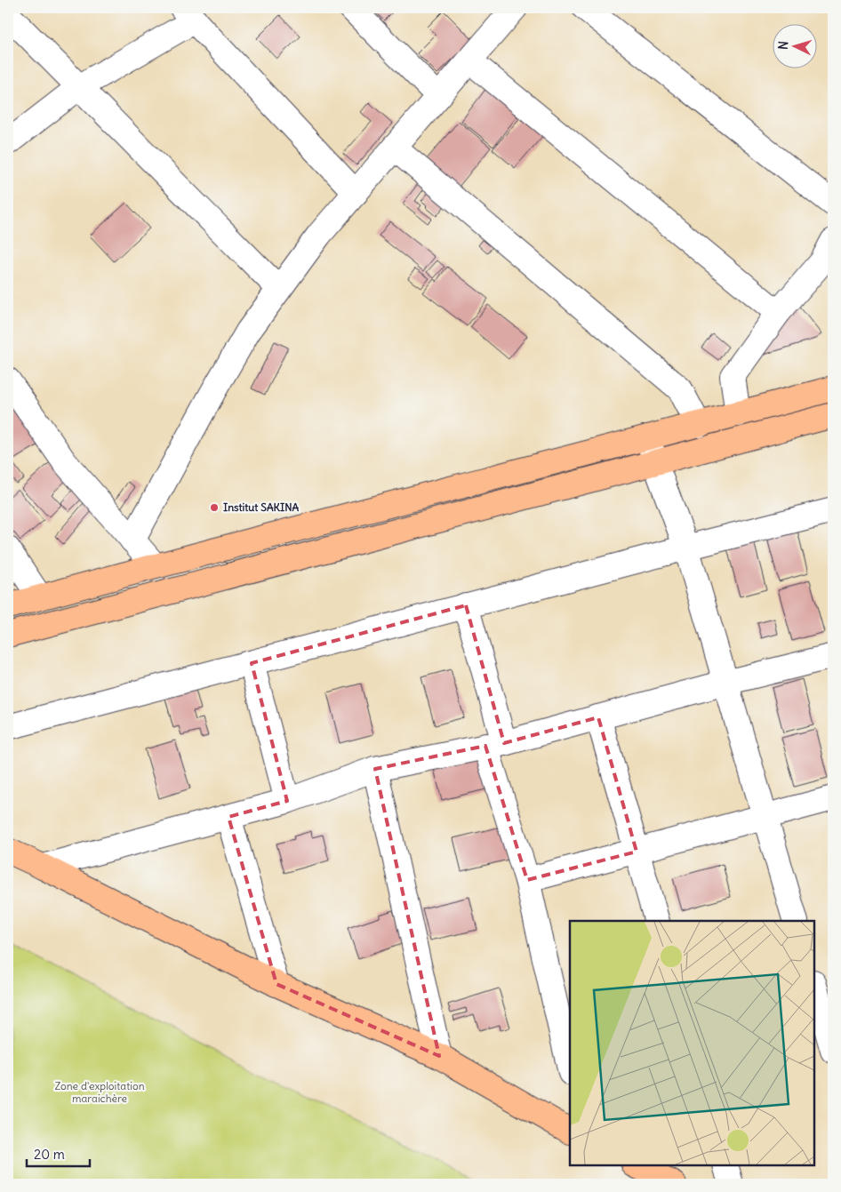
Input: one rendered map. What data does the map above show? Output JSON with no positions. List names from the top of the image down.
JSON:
{
  "parks": ["Zone d'exploitation maraichère"],
  "places": ["Institut SAKINA"],
  "scale_bar": "20 m",
  "north": "left"
}
